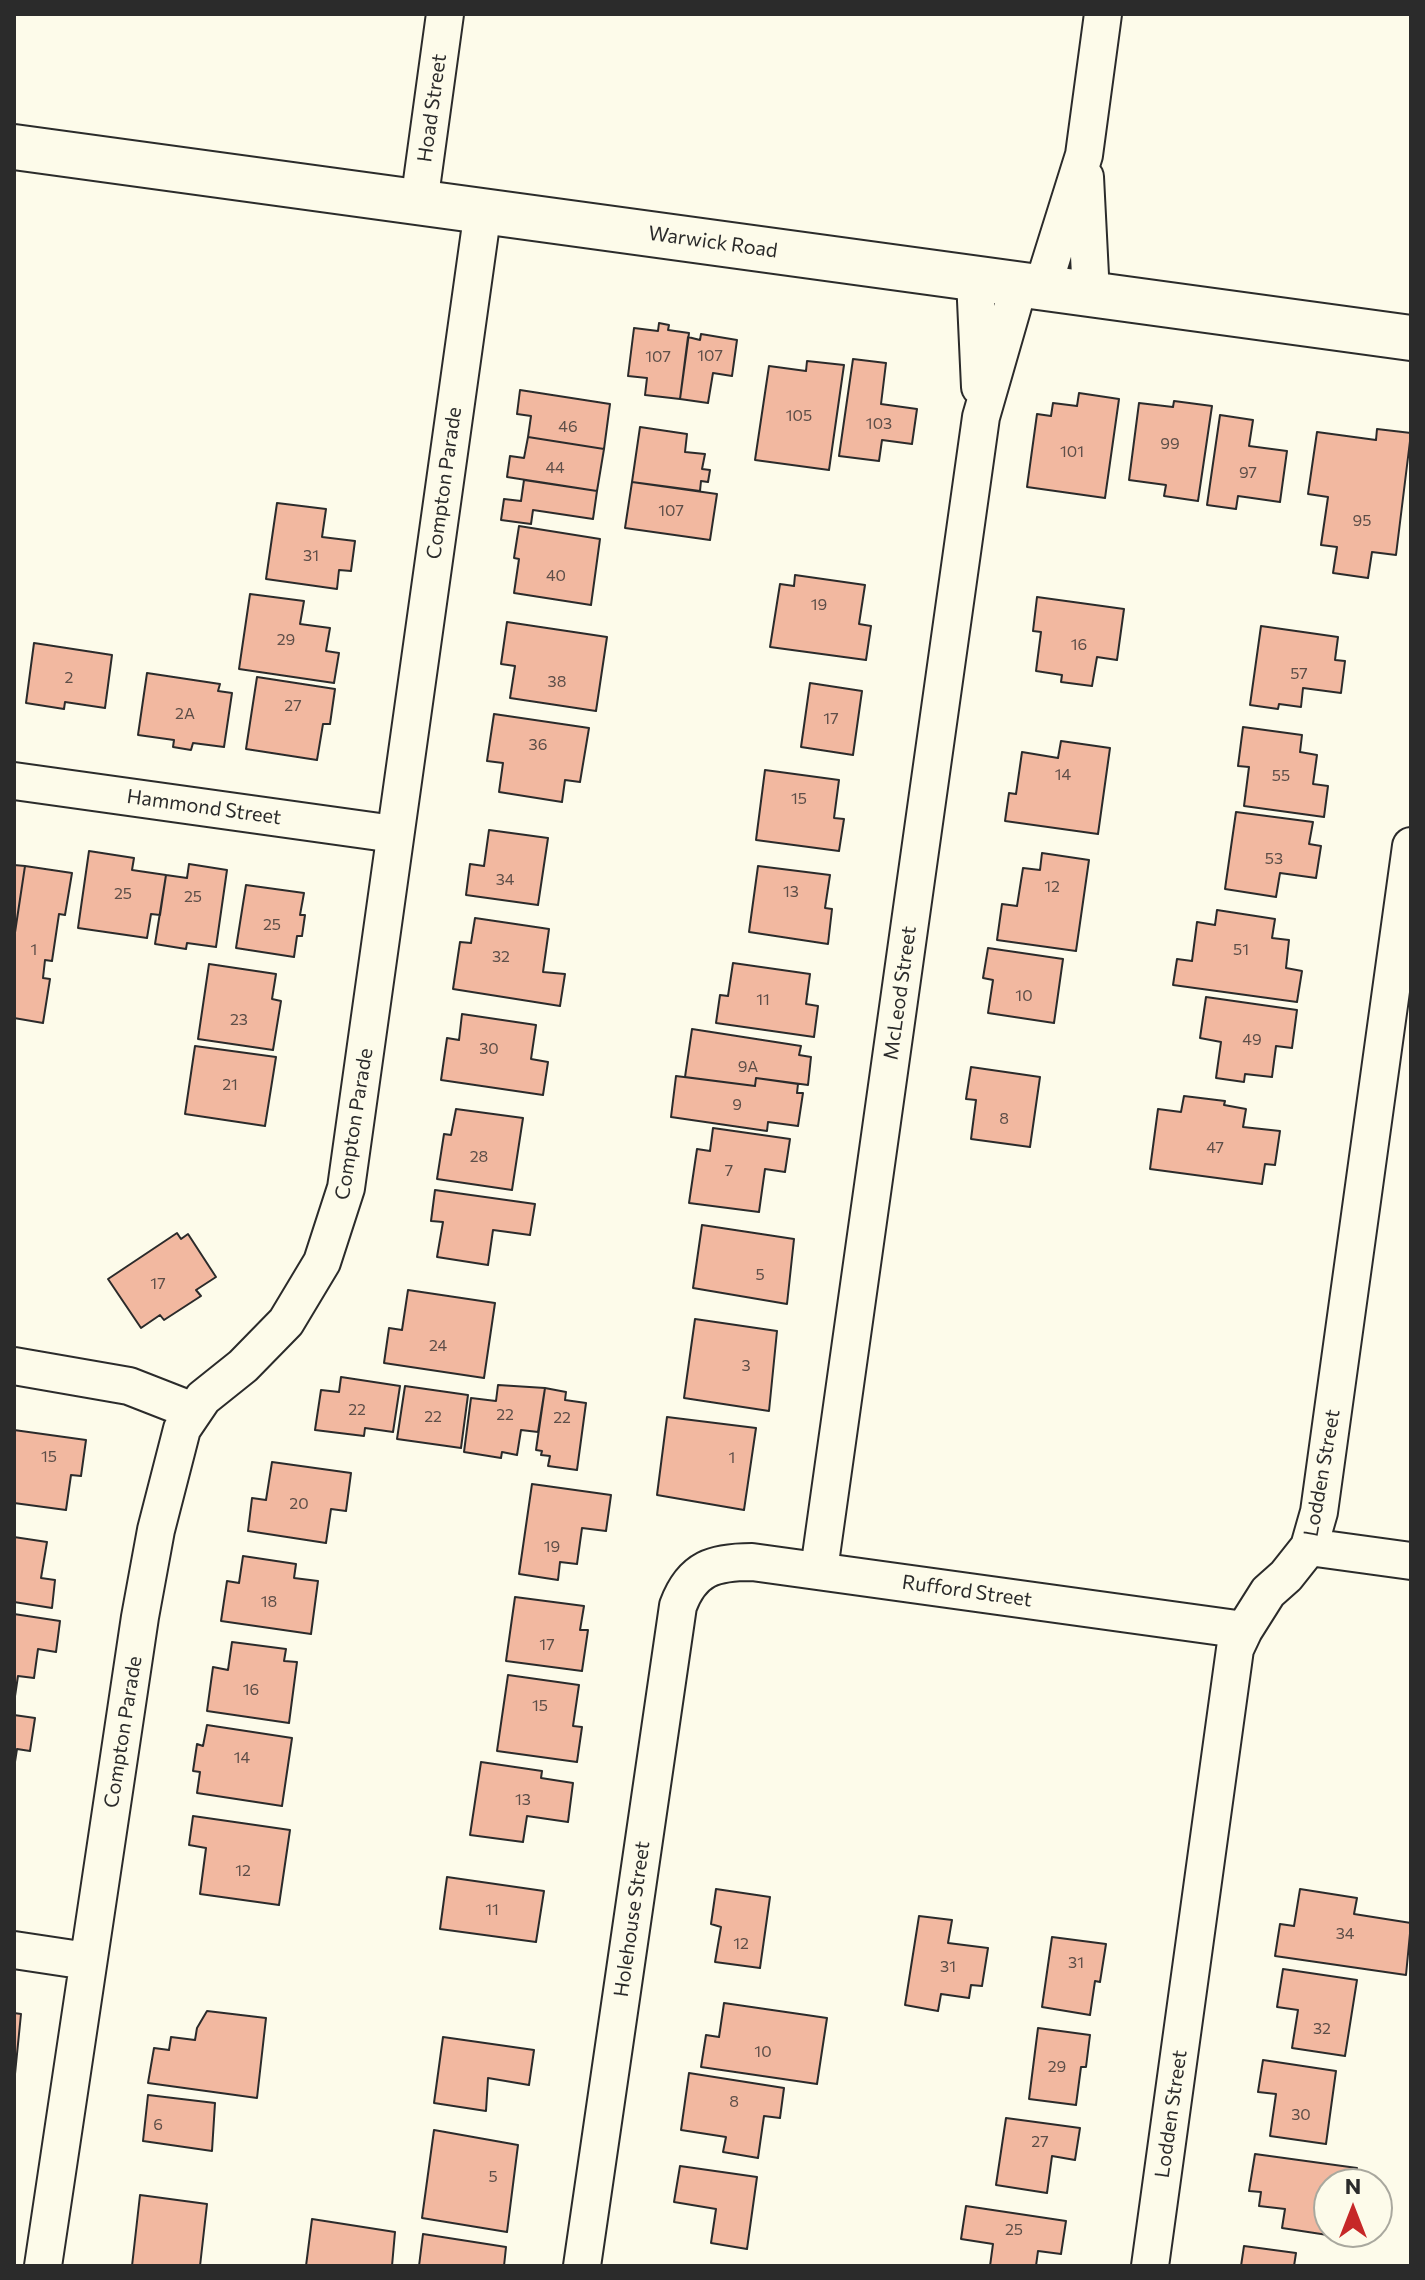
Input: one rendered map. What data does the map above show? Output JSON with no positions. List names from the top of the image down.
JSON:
{
  "streets": {
    "street": [
      "Hoad Street",
      "Warwick Road",
      "Compton Parade",
      "Hammond Street",
      "McLeod Street",
      "Lodden Street",
      "Rufford Street",
      "Holehouse Street"
    ]
  },
  "crossings": [
    ["Hoad Street", "Warwick Road"],
    ["Warwick Road", "Compton Parade"],
    ["Warwick Road", "McLeod Street"],
    ["Compton Parade", "Hammond Street"],
    ["McLeod Street", "Rufford Street"],
    ["Lodden Street", "Rufford Street"],
    ["Rufford Street", "Holehouse Street"]
  ],
  "house_numbers": [
    "107",
    "107",
    "105",
    "103",
    "46",
    "99",
    "101",
    "44",
    "97",
    "107",
    "95",
    "31",
    "40",
    "19",
    "29",
    "16",
    "57",
    "2",
    "38",
    "27",
    "2A",
    "17",
    "36",
    "14",
    "55",
    "15",
    "53",
    "34",
    "12",
    "13",
    "25",
    "25",
    "25",
    "1",
    "51",
    "32",
    "10",
    "11",
    "23",
    "49",
    "30",
    "9A",
    "21",
    "9",
    "8",
    "47",
    "28",
    "7",
    "5",
    "17",
    "24",
    "3",
    "22",
    "22",
    "22",
    "22",
    "15",
    "1",
    "20",
    "19",
    "18",
    "17",
    "16",
    "15",
    "14",
    "13",
    "12",
    "11",
    "34",
    "12",
    "31",
    "31",
    "32",
    "10",
    "29",
    "8",
    "30",
    "6",
    "27",
    "5",
    "25"
  ],
  "north": "top"
}
